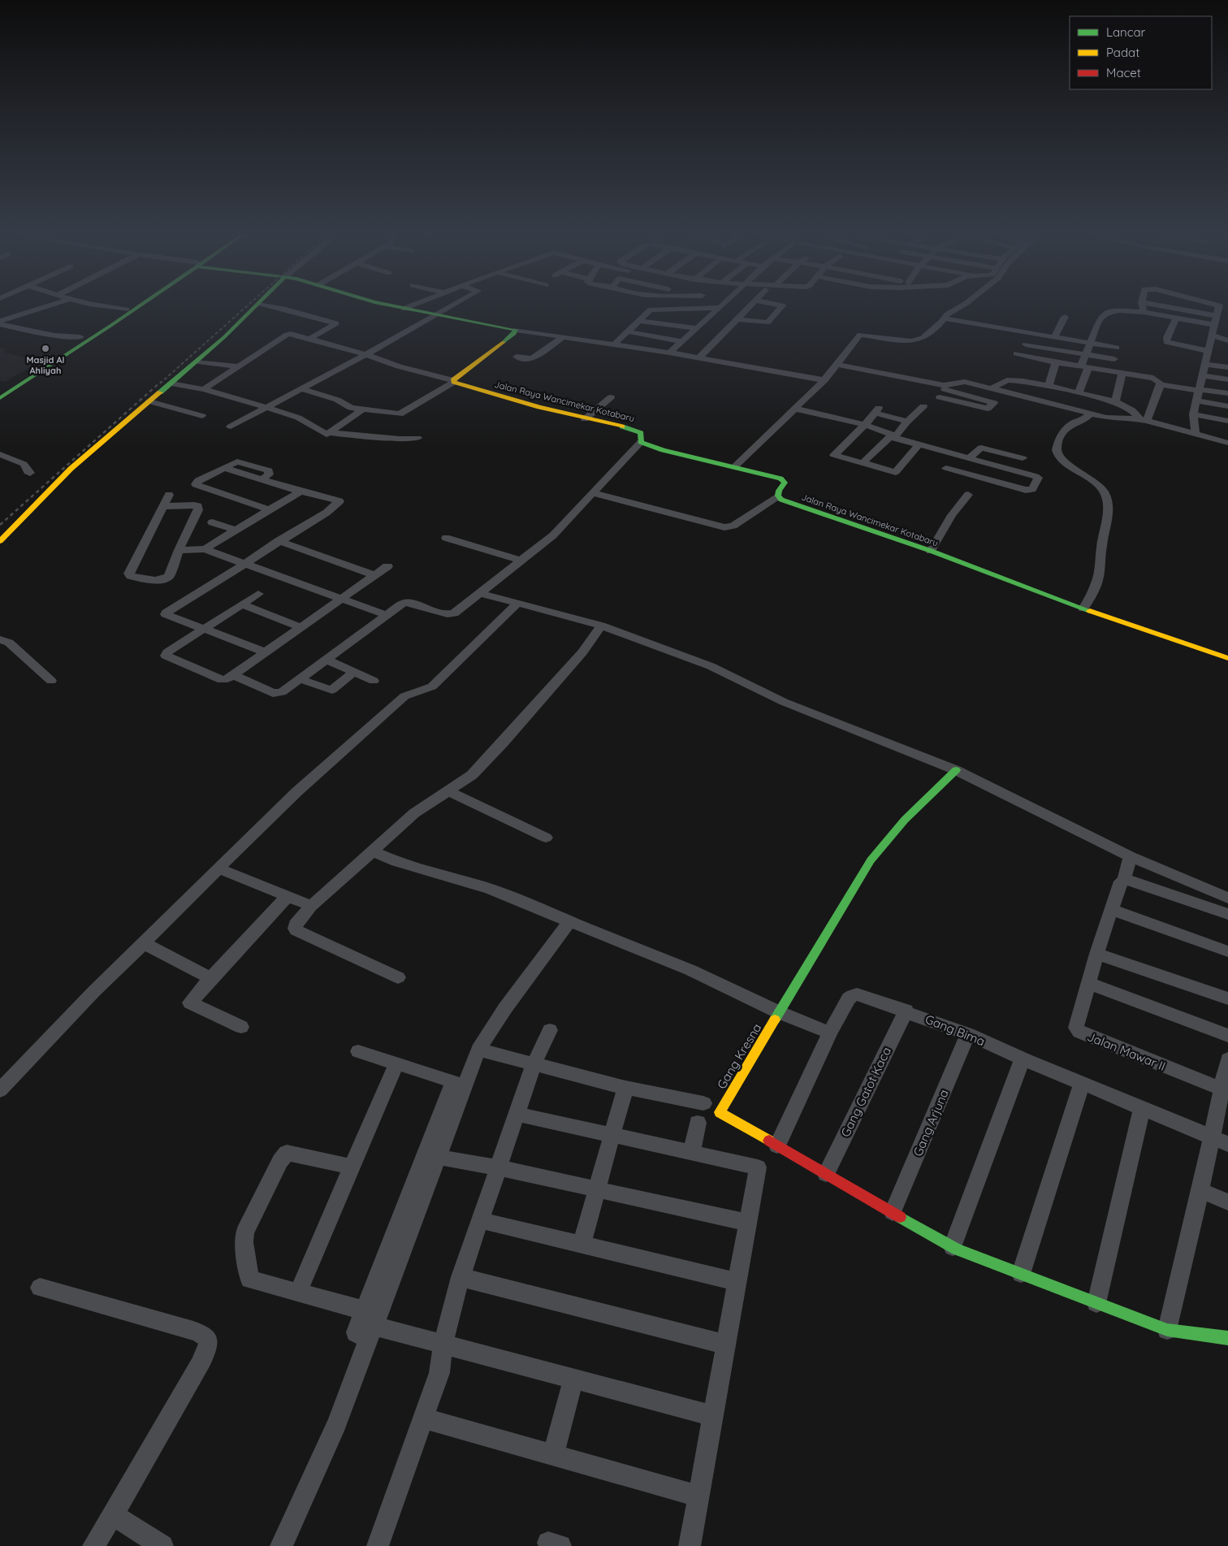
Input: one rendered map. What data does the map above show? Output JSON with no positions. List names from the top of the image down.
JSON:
{
  "streets": {
    "main road": ["Jalan Raya Wancimekar Kotabaru", "Gang Kresna"],
    "street": [
      "Gang Bima",
      "Jalan Mawar II",
      "Gang Gatot Kaca",
      "Gang Arjuna"
    ]
  },
  "crossings": [
    ["Gang Bima", "Gang Kresna"],
    ["Gang Bima", "Gang Gatot Kaca"],
    ["Gang Bima", "Gang Arjuna"]
  ],
  "places": ["Masjid Al Ahliyah"],
  "legend": ["Lancar", "Padat", "Macet"]
}
